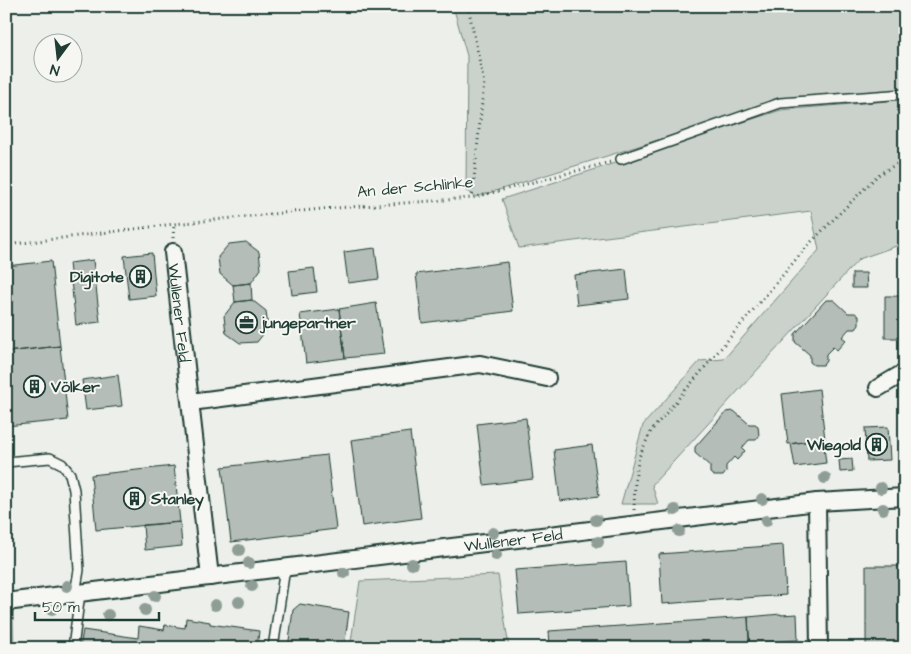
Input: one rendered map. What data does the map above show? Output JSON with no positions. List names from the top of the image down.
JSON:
{
  "streets": {
    "street": ["Wullener Feld"],
    "path": ["An der Schlinke"]
  },
  "places": {
    "building": [
      "Digitote",
      "Völker",
      "Wiegold",
      "Stanley"
    ],
    "office": ["jungepartner"]
  },
  "scale_bar": "50 m",
  "north": "bottom"
}
